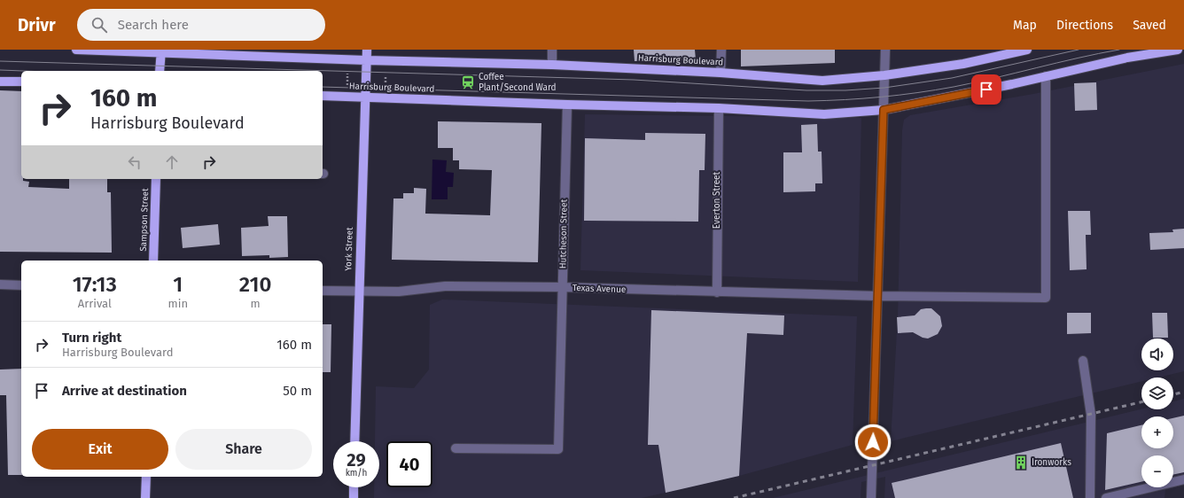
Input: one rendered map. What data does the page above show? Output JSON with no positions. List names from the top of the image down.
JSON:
{
  "streets": {
    "main road": ["Harrisburg Boulevard", "Sampson Street", "York Street"],
    "street": ["Everton Street", "Hutcheson Street", "Texas Avenue"]
  },
  "crossings": [
    ["Harrisburg Boulevard", "Everton Street"],
    ["Harrisburg Boulevard", "Hutcheson Street"],
    ["Harrisburg Boulevard", "York Street"],
    ["Harrisburg Boulevard", "Texas Avenue"],
    ["Everton Street", "Texas Avenue"],
    ["Hutcheson Street", "Texas Avenue"],
    ["York Street", "Texas Avenue"]
  ],
  "places": {
    "station": ["Coffee Plant/Second Ward"],
    "building": ["Ironworks"]
  },
  "page": {
    "header": "Drivr",
    "search": "Search here",
    "nav": ["Map", "Directions", "Saved"],
    "turn": ["160 m", "Harrisburg Boulevard"],
    "eta": [
      "17:13",
      "Arrival",
      "1",
      "min",
      "210",
      "m"
    ],
    "list": [
      {
        "name": "Turn right",
        "note": "Harrisburg Boulevard",
        "value": "160 m"
      },
      {
        "name": "Arrive at destination",
        "value": "50 m"
      }
    ],
    "map_buttons": ["+", "−"],
    "buttons": ["Exit", "Share"],
    "speed": "29 km/h",
    "limit": "40"
  }
}
